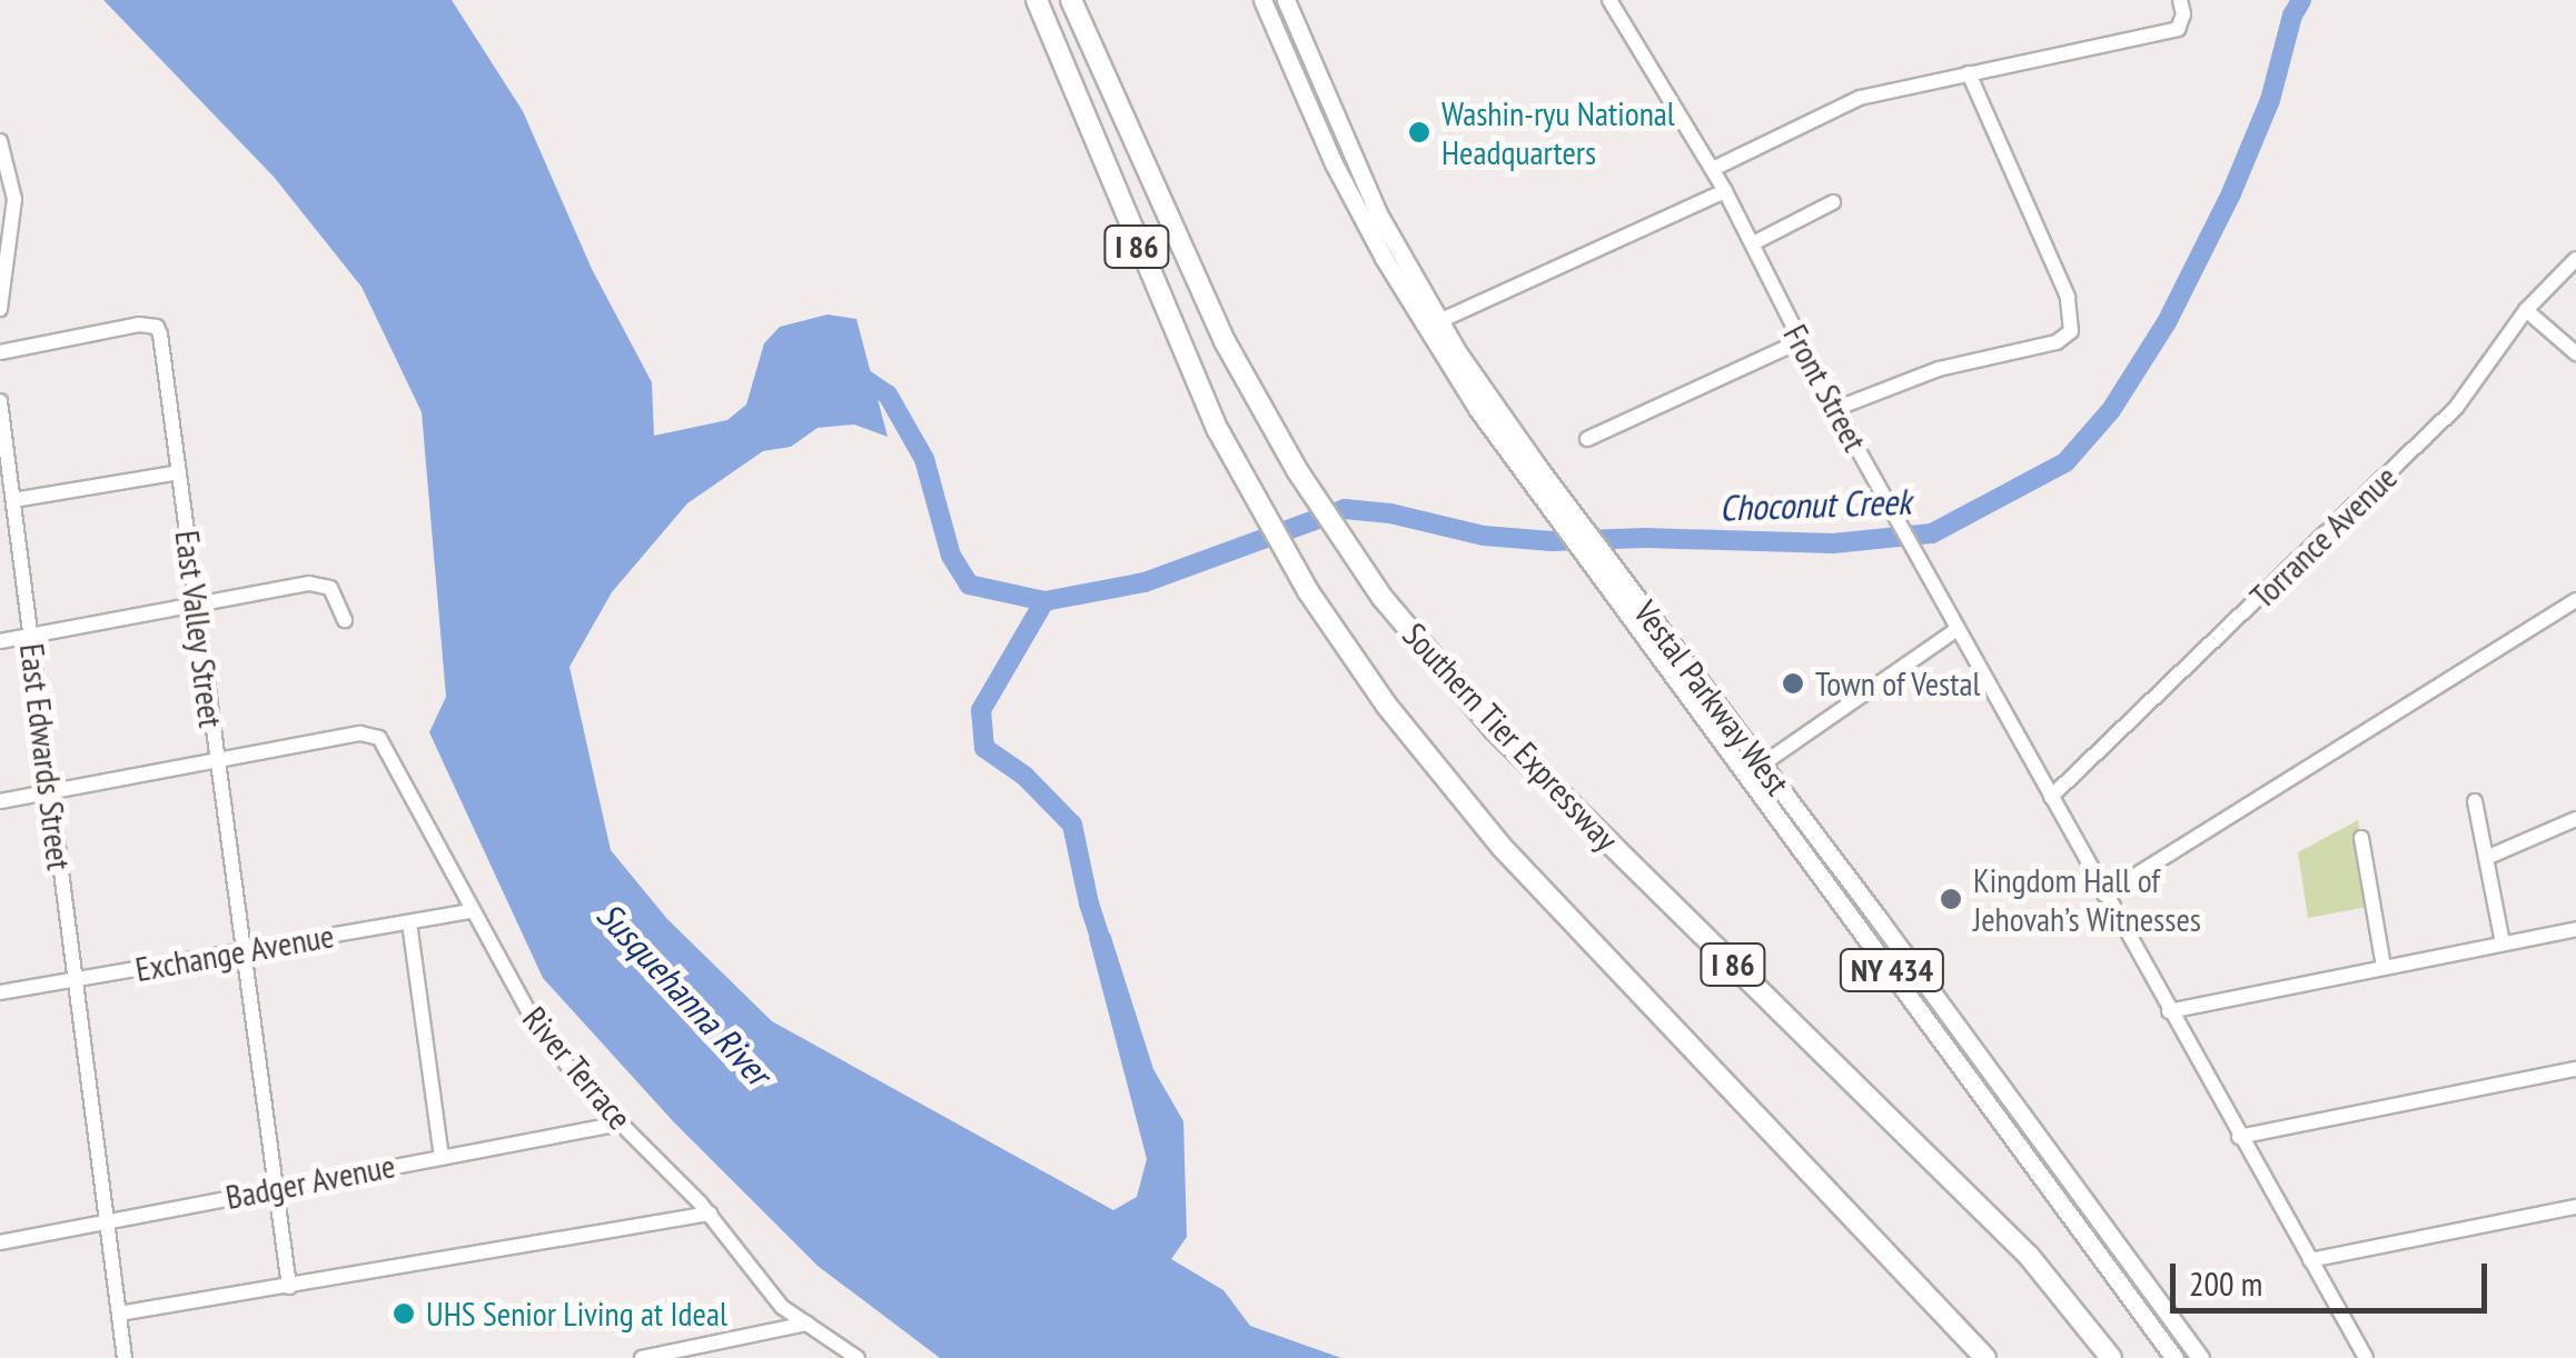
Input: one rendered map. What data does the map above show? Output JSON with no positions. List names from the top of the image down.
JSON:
{
  "streets": {
    "highway": ["I 86", "Southern Tier Expressway"],
    "main road": ["Vestal Parkway West", "NY 434"],
    "street": [
      "Front Street",
      "Torrance Avenue",
      "East Valley Street",
      "East Edwards Street",
      "Exchange Avenue",
      "River Terrace",
      "Badger Avenue"
    ]
  },
  "crossings": [
    ["Front Street", "Torrance Avenue"],
    ["East Valley Street", "Exchange Avenue"],
    ["East Valley Street", "River Terrace"],
    ["East Valley Street", "Badger Avenue"],
    ["East Edwards Street", "Exchange Avenue"],
    ["East Edwards Street", "Badger Avenue"],
    ["Exchange Avenue", "River Terrace"],
    ["River Terrace", "Badger Avenue"]
  ],
  "water": ["Choconut Creek", "Susquehanna River"],
  "places": [
    "Washin-ryu National Headquarters",
    "Town of Vestal",
    "Kingdom Hall of Jehovah’s Witnesses",
    "UHS Senior Living at Ideal"
  ],
  "scale_bar": "200 m"
}
